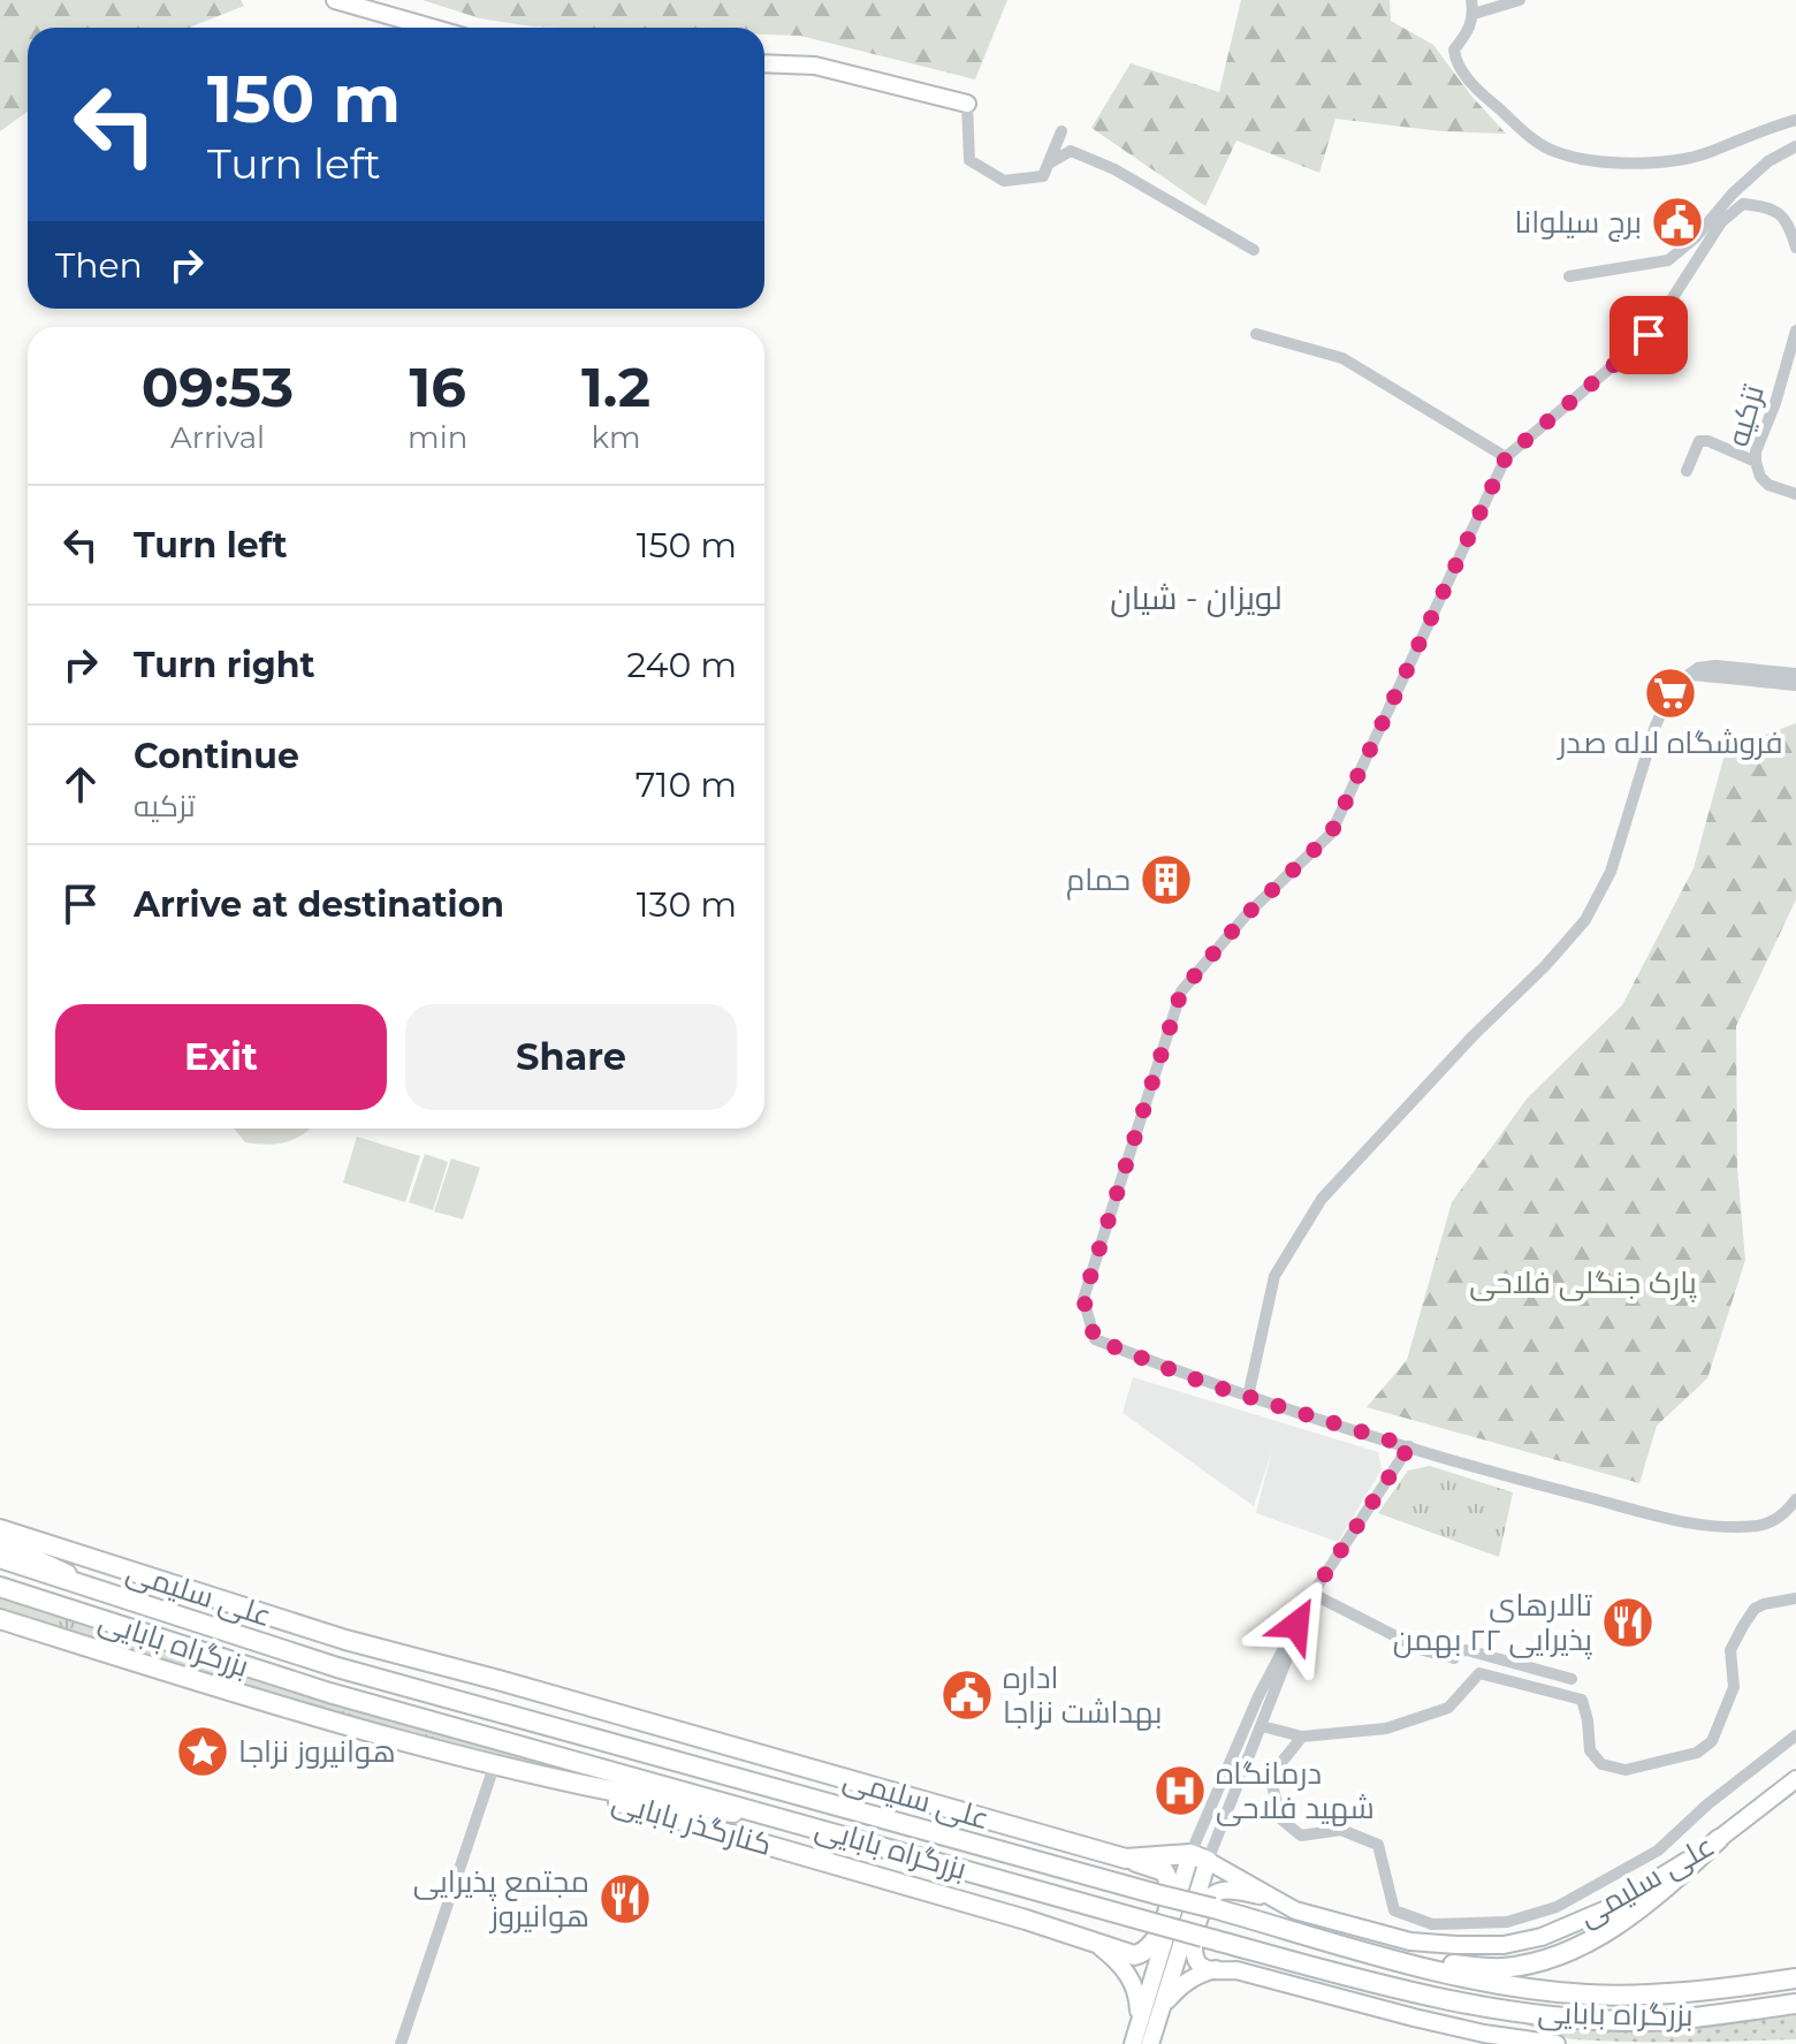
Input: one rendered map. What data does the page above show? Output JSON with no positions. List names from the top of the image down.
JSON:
{
  "streets": {
    "main road": ["علی سلیمی", "بزرگراه بابایی", "کنارگذر بابایی"],
    "street": ["تزکیه"]
  },
  "crossings": [
    ["علی سلیمی", "کنارگذر بابایی"]
  ],
  "districts": ["لویزان - شیان"],
  "parks": ["پارک جنگلی فلاحی"],
  "places": {
    "public building": ["برج سیلوانا", "اداره بهداشت نزاجا"],
    "supermarket": ["فروشگاه لاله صدر"],
    "building": ["حمام"],
    "restaurant": ["تالارهای پذیرایی ۲۲ بهمن", "مجتمع پذیرایی هوانیروز"],
    "place": ["هوانیروز نزاجا"],
    "hospital": ["درمانگاه شهید فلاحی"]
  },
  "page": {
    "turn": ["150 m", "Turn left"],
    "then": "Then",
    "eta": [
      "09:53",
      "Arrival",
      "16",
      "min",
      "1.2",
      "km"
    ],
    "list": [
      {
        "name": "Turn left",
        "value": "150 m"
      },
      {
        "name": "Turn right",
        "value": "240 m"
      },
      {
        "name": "Continue",
        "note": "تزکیه",
        "value": "710 m"
      },
      {
        "name": "Arrive at destination",
        "value": "130 m"
      }
    ],
    "buttons": ["Exit", "Share"]
  }
}
